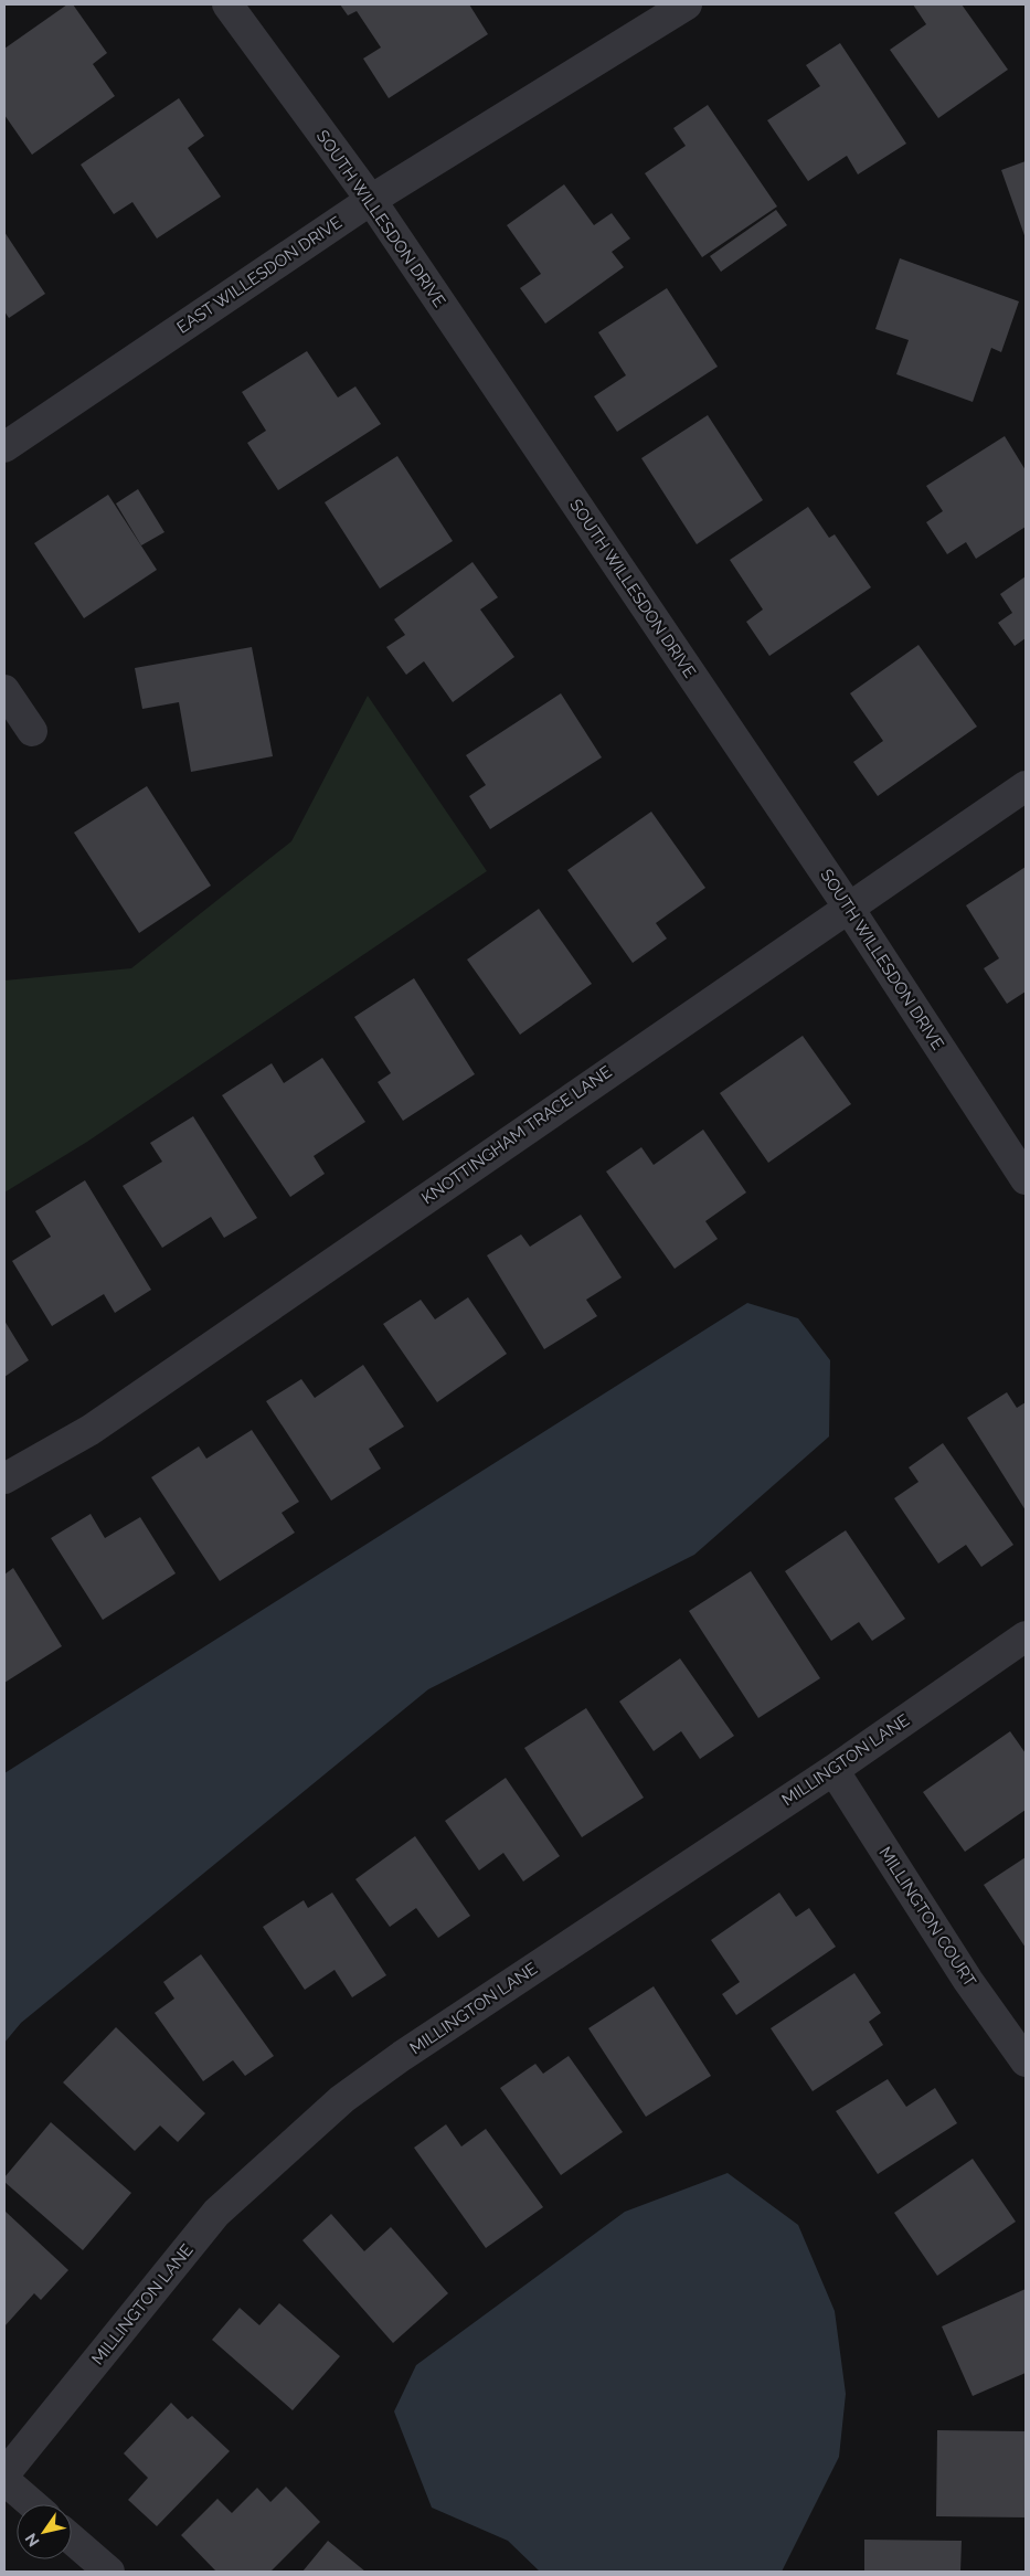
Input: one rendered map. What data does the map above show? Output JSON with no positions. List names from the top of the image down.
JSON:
{
  "streets": {
    "street": [
      "SOUTH WILLESDON DRIVE",
      "EAST WILLESDON DRIVE",
      "KNOTTINGHAM TRACE LANE",
      "MILLINGTON LANE",
      "MILLINGTON COURT"
    ]
  },
  "crossings": [
    ["SOUTH WILLESDON DRIVE", "EAST WILLESDON DRIVE"],
    ["SOUTH WILLESDON DRIVE", "KNOTTINGHAM TRACE LANE"],
    ["MILLINGTON LANE", "MILLINGTON COURT"]
  ],
  "north": "bottom left"
}
